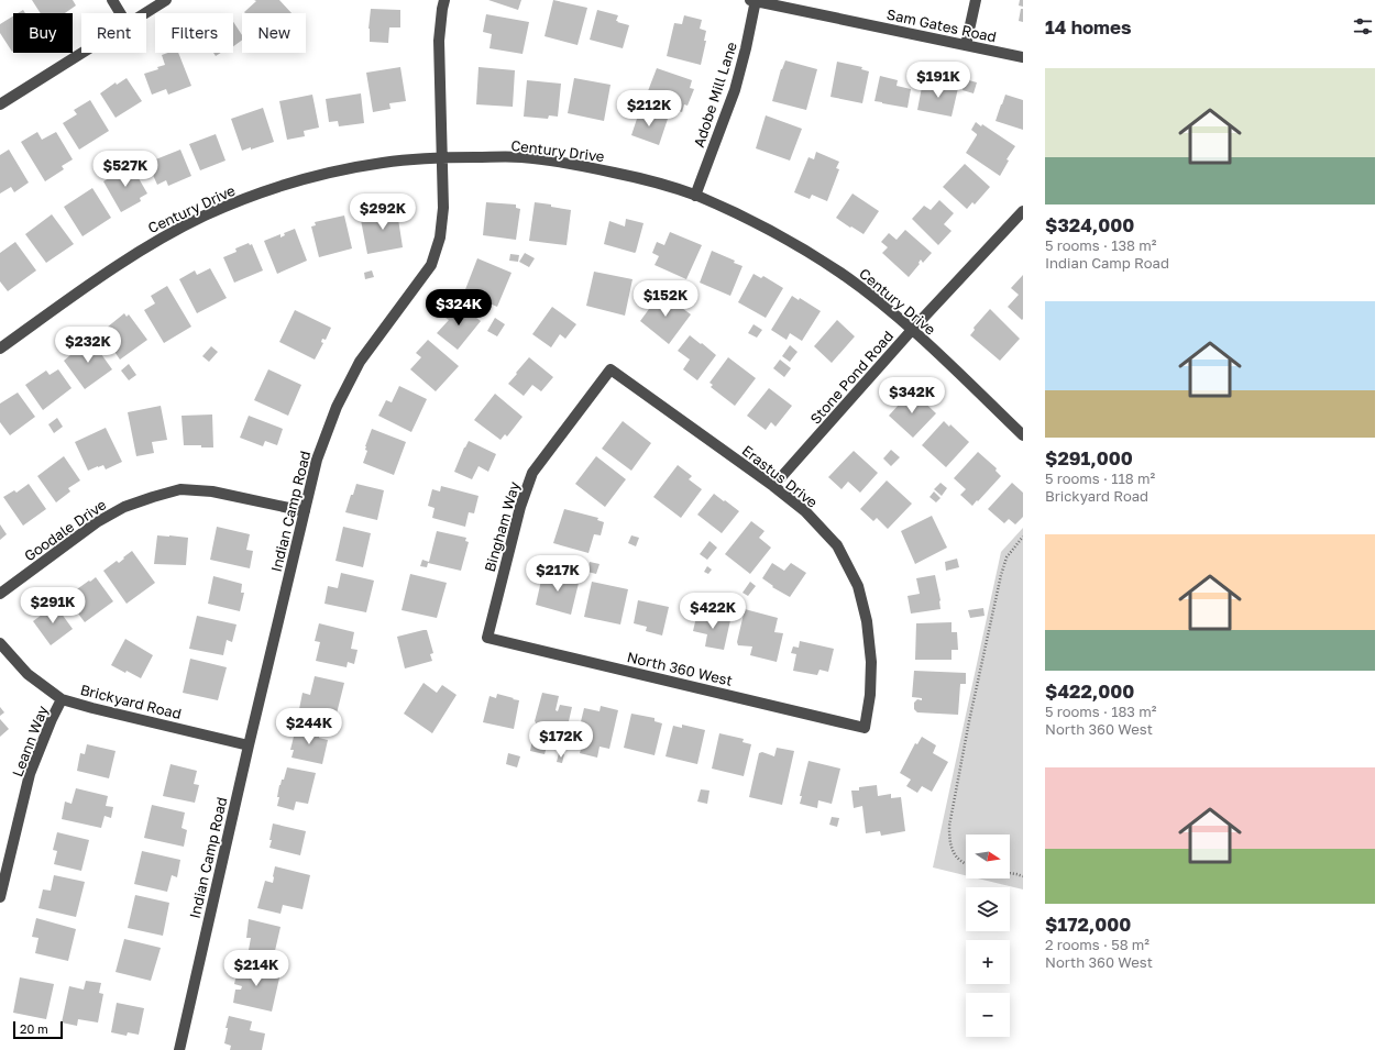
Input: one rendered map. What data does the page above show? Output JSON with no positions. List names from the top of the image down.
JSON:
{
  "streets": {
    "street": [
      "Sam Gates Road",
      "Adobe Mill Lane",
      "Century Drive",
      "Stone Pond Road",
      "Erastus Drive",
      "Indian Camp Road",
      "Bingham Way",
      "Goodale Drive",
      "North 360 West",
      "Brickyard Road",
      "Leann Way"
    ]
  },
  "crossings": [
    ["Sam Gates Road", "Adobe Mill Lane"],
    ["Adobe Mill Lane", "Century Drive"],
    ["Century Drive", "Stone Pond Road"],
    ["Century Drive", "Indian Camp Road"],
    ["Stone Pond Road", "Erastus Drive"],
    ["Erastus Drive", "Bingham Way"],
    ["Erastus Drive", "North 360 West"],
    ["Indian Camp Road", "Goodale Drive"],
    ["Indian Camp Road", "Brickyard Road"],
    ["Bingham Way", "North 360 West"],
    ["Brickyard Road", "Leann Way"]
  ],
  "scale_bar": "20 m",
  "north": "right",
  "page": {
    "heading": "14 homes",
    "chip": [
      "Buy",
      "Rent",
      "Filters",
      "New"
    ],
    "list": [
      {
        "name": "$324,000",
        "note": "5 rooms · 138 m² · Indian Camp Road"
      },
      {
        "name": "$291,000",
        "note": "5 rooms · 118 m² · Brickyard Road"
      },
      {
        "name": "$422,000",
        "note": "5 rooms · 183 m² · North 360 West"
      },
      {
        "name": "$172,000",
        "note": "2 rooms · 58 m² · North 360 West"
      }
    ],
    "price": [
      "$191K",
      "$212K",
      "$527K",
      "$292K",
      "$152K",
      "$324K",
      "$232K",
      "$342K",
      "$217K",
      "$291K",
      "$422K",
      "$244K",
      "$172K",
      "$214K"
    ],
    "map_buttons": ["+", "−"],
    "scale": "20 m"
  }
}
